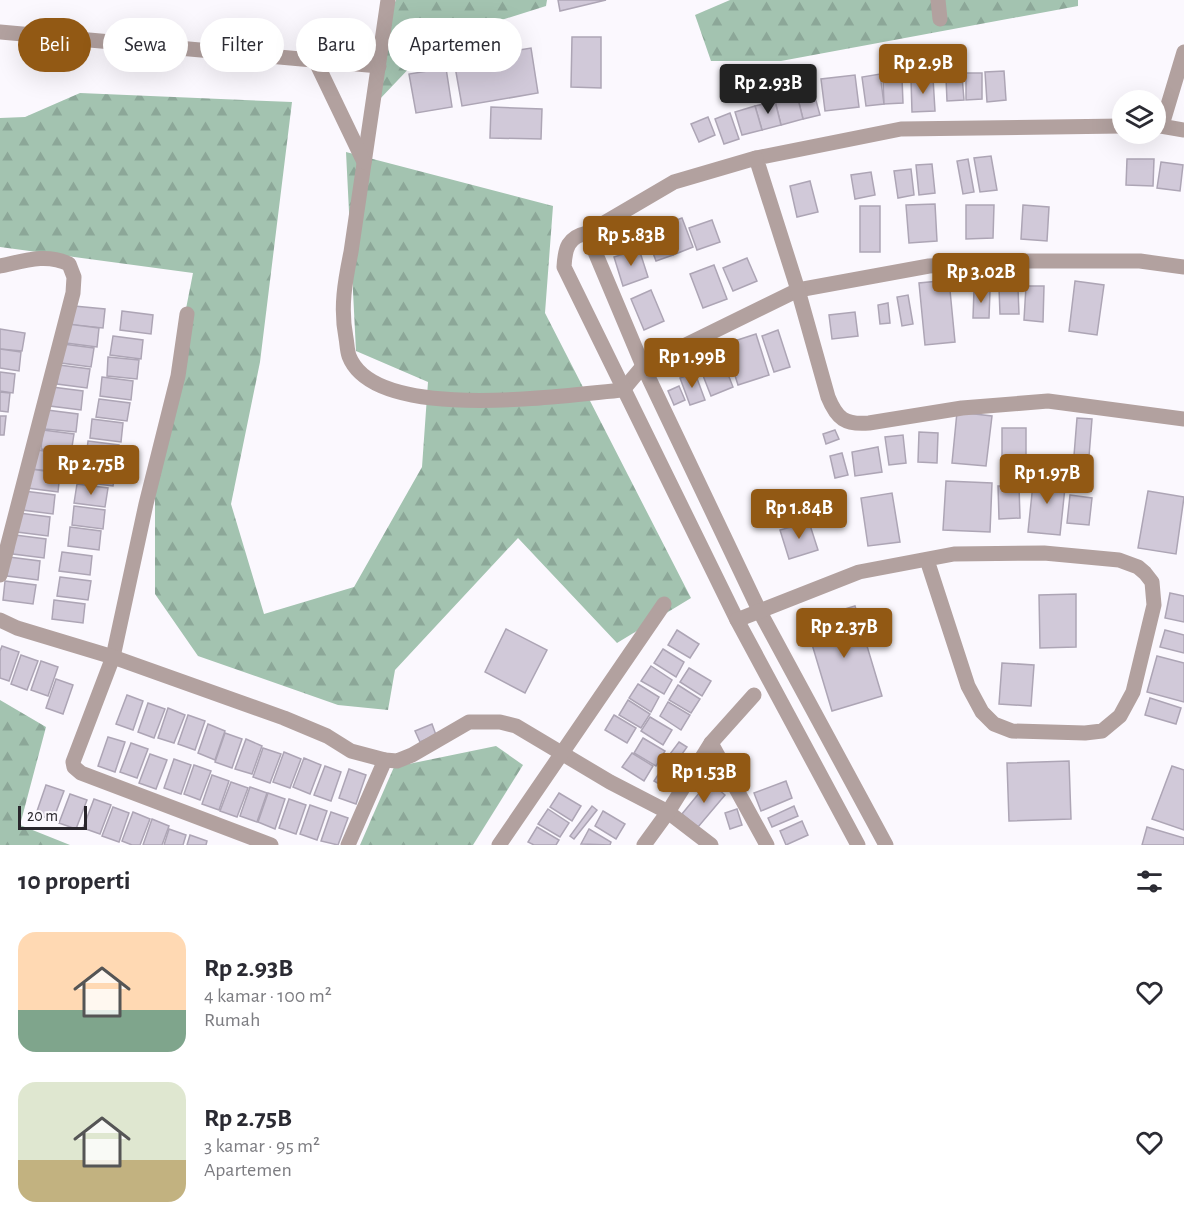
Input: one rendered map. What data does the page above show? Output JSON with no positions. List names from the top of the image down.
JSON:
{
  "scale_bar": "20 m",
  "page": {
    "chip": [
      "Beli",
      "Sewa",
      "Filter",
      "Baru",
      "Apartemen"
    ],
    "price": [
      "Rp 2.9B",
      "Rp 2.93B",
      "Rp 5.83B",
      "Rp 3.02B",
      "Rp 1.99B",
      "Rp 2.75B",
      "Rp 1.97B",
      "Rp 1.84B",
      "Rp 2.37B",
      "Rp 1.53B"
    ],
    "scale": "20 m",
    "heading": "10 properti",
    "list": [
      {
        "name": "Rp 2.93B",
        "note": "4 kamar · 100 m² · Rumah"
      },
      {
        "name": "Rp 2.75B",
        "note": "3 kamar · 95 m² · Apartemen"
      }
    ]
  }
}
